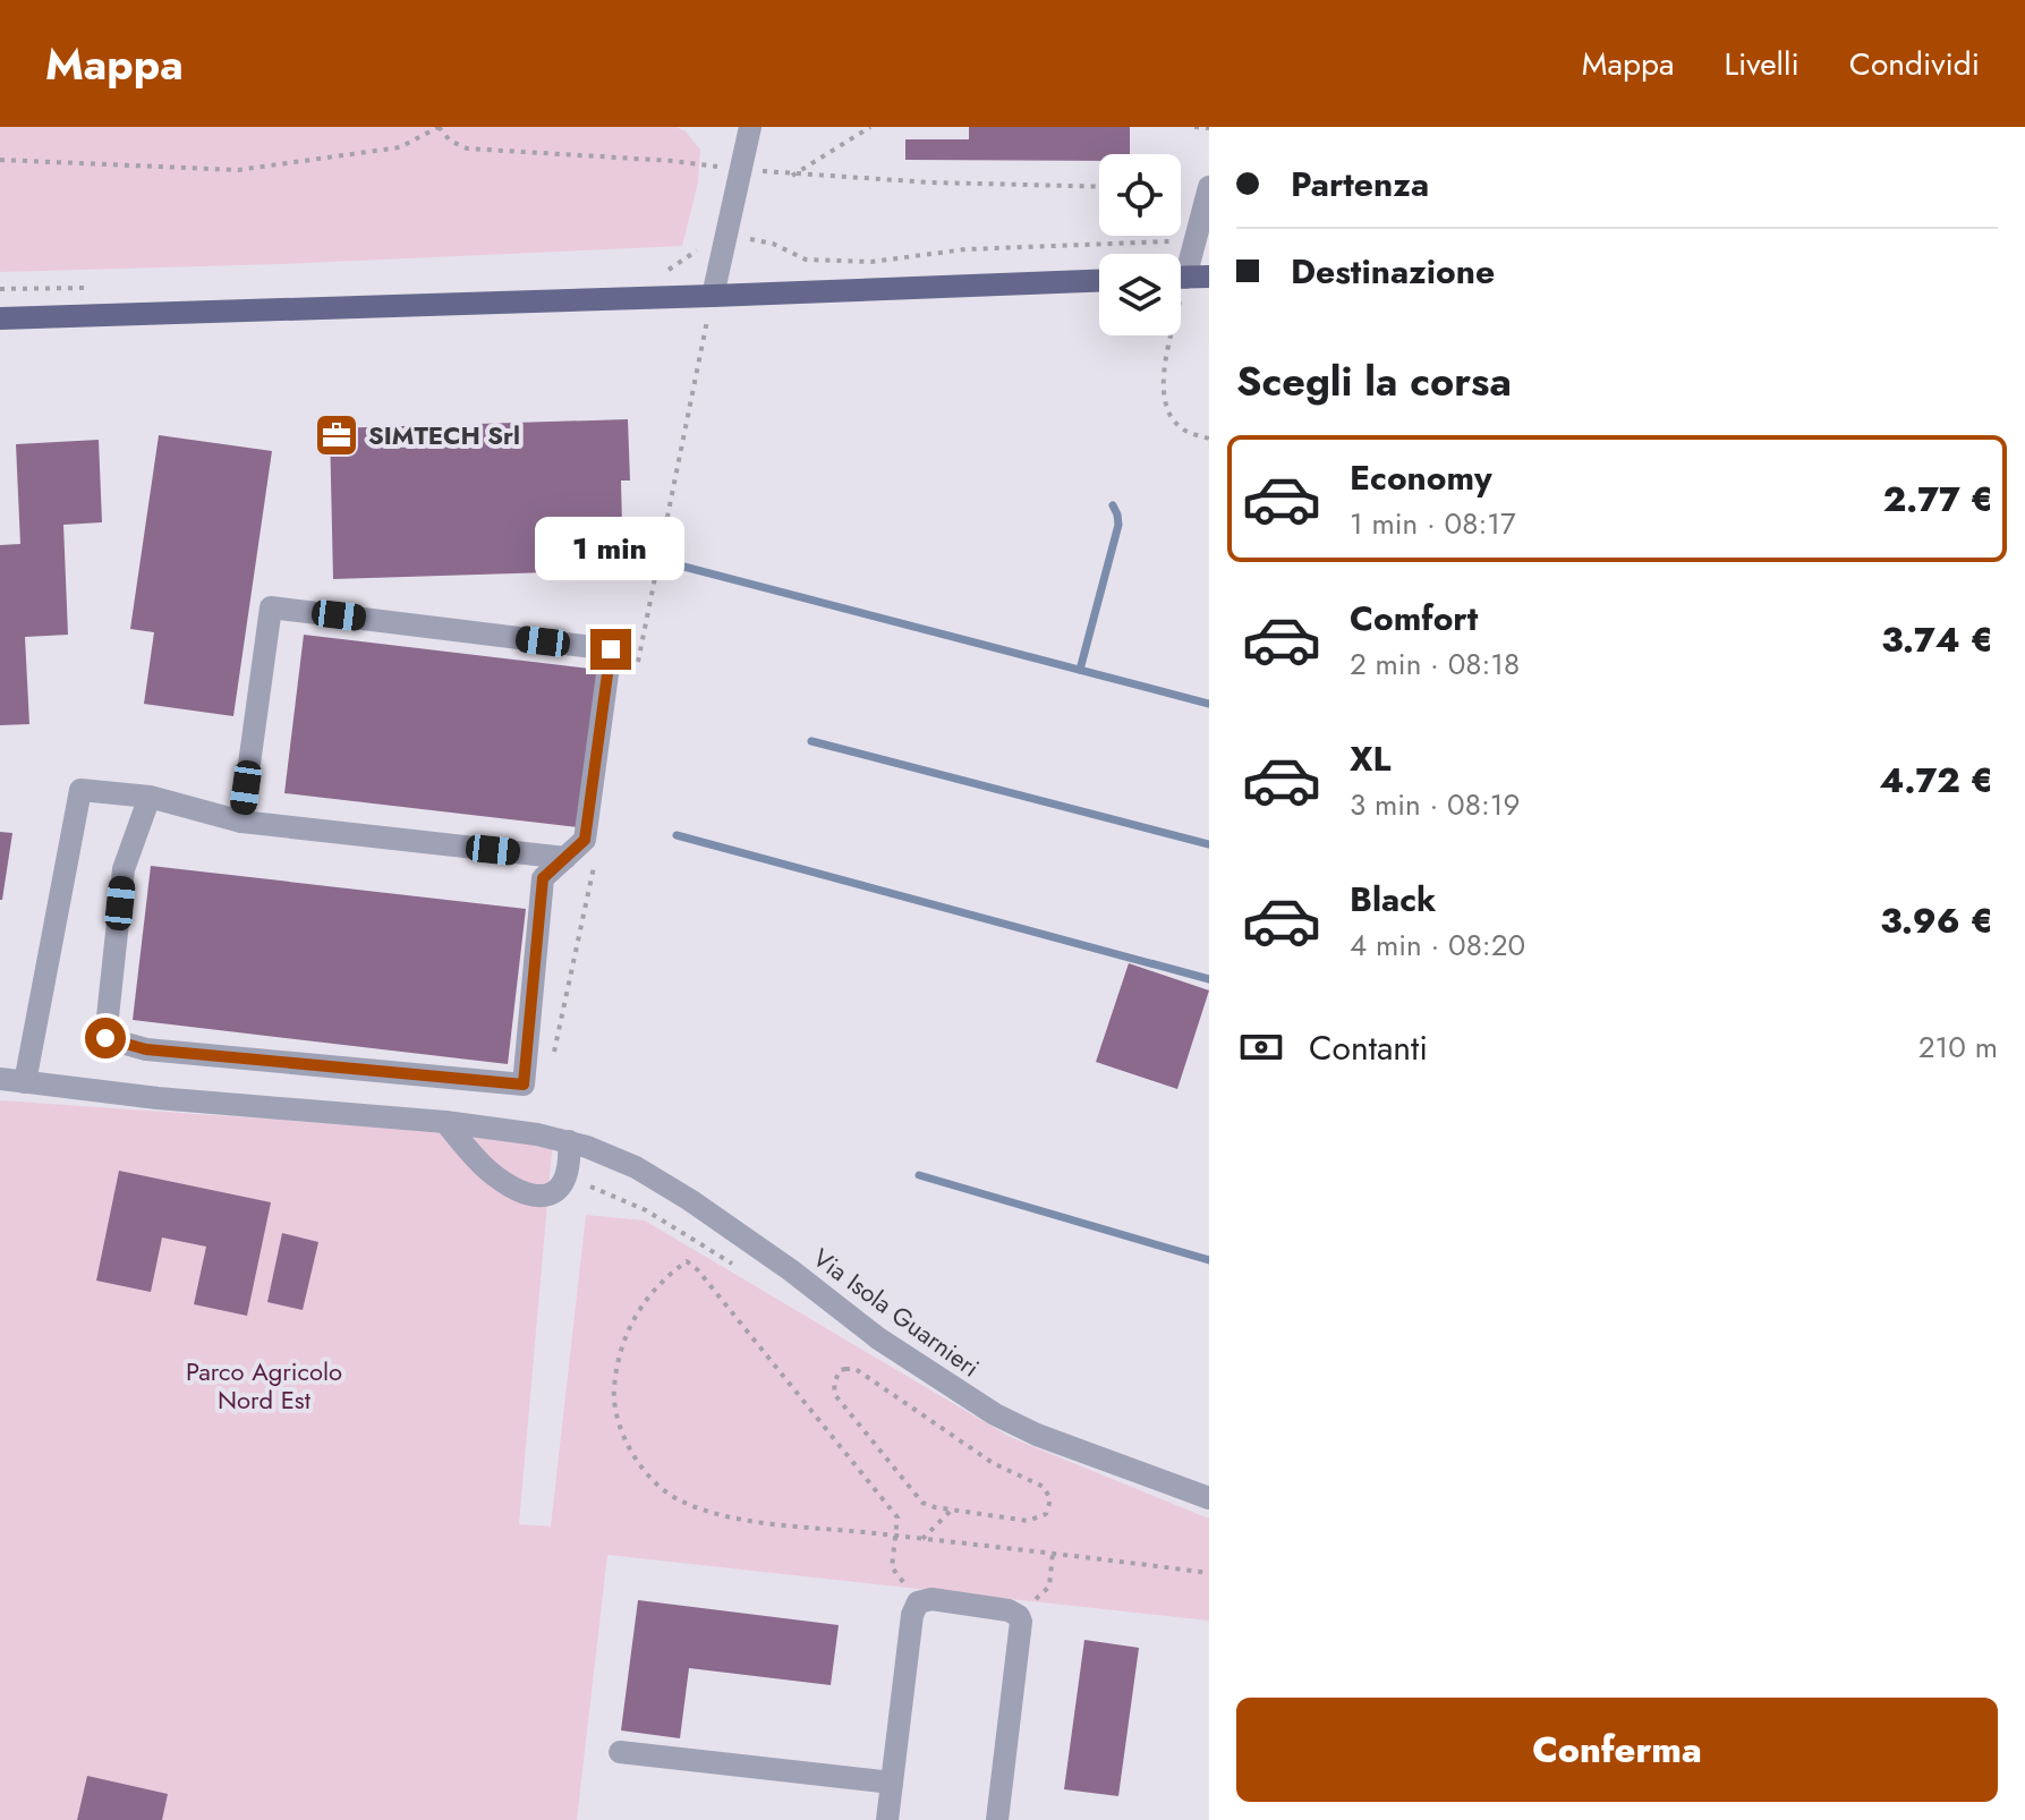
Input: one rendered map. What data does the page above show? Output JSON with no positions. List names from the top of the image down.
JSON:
{
  "streets": {
    "street": ["Via Isola Guarnieri"]
  },
  "parks": ["Parco Agricolo Nord Est"],
  "places": {
    "office": ["SIMTECH Srl"]
  },
  "page": {
    "header": "Mappa",
    "nav": ["Mappa", "Livelli", "Condividi"],
    "banner": ["Partenza", "Destinazione"],
    "heading": "Scegli la corsa",
    "list": [
      {
        "name": "Economy",
        "note": "1 min · 08:17",
        "value": "2.77 €"
      },
      {
        "name": "Comfort",
        "note": "2 min · 08:18",
        "value": "3.74 €"
      },
      {
        "name": "XL",
        "note": "3 min · 08:19",
        "value": "4.72 €"
      },
      {
        "name": "Black",
        "note": "4 min · 08:20",
        "value": "3.96 €"
      }
    ],
    "bubble": "1 min",
    "pay": ["Contanti", "210 m"],
    "buttons": "Conferma"
  }
}
